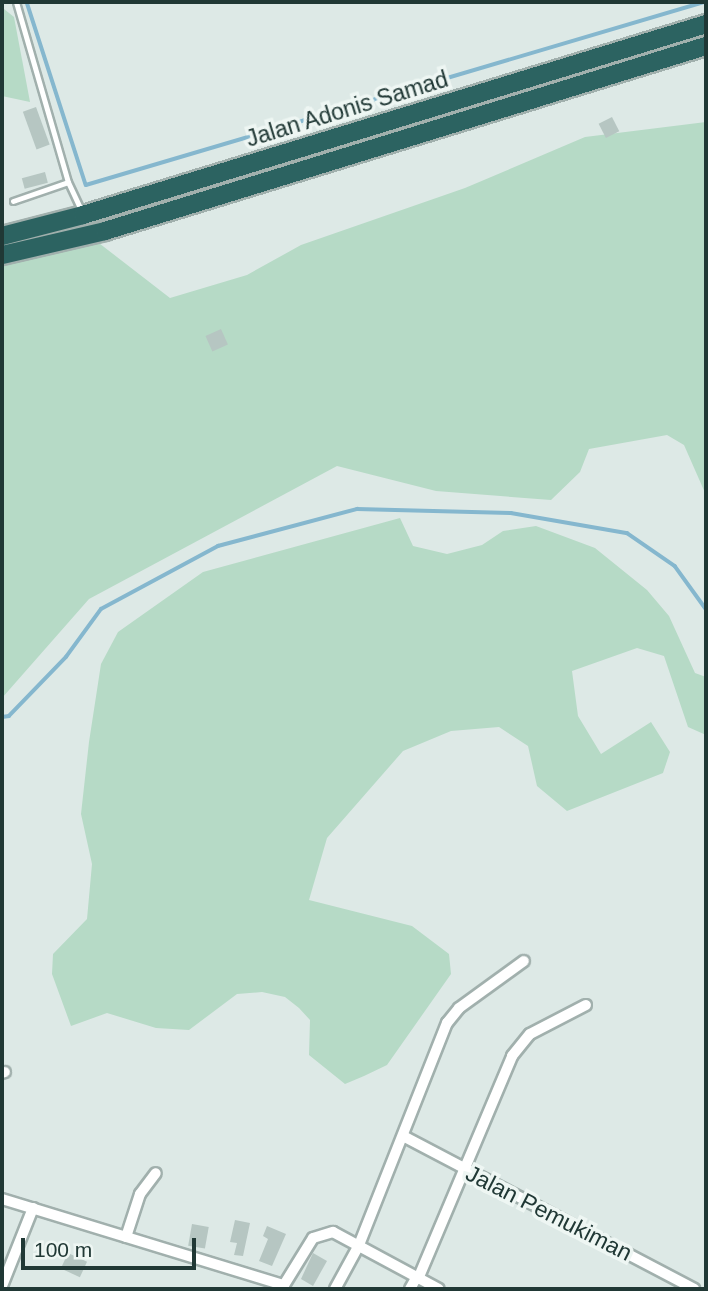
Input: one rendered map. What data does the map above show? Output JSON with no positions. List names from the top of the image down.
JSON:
{
  "streets": {
    "highway": ["Jalan Adonis Samad"],
    "street": ["Jalan Pemukiman"]
  },
  "scale_bar": "100 m"
}
